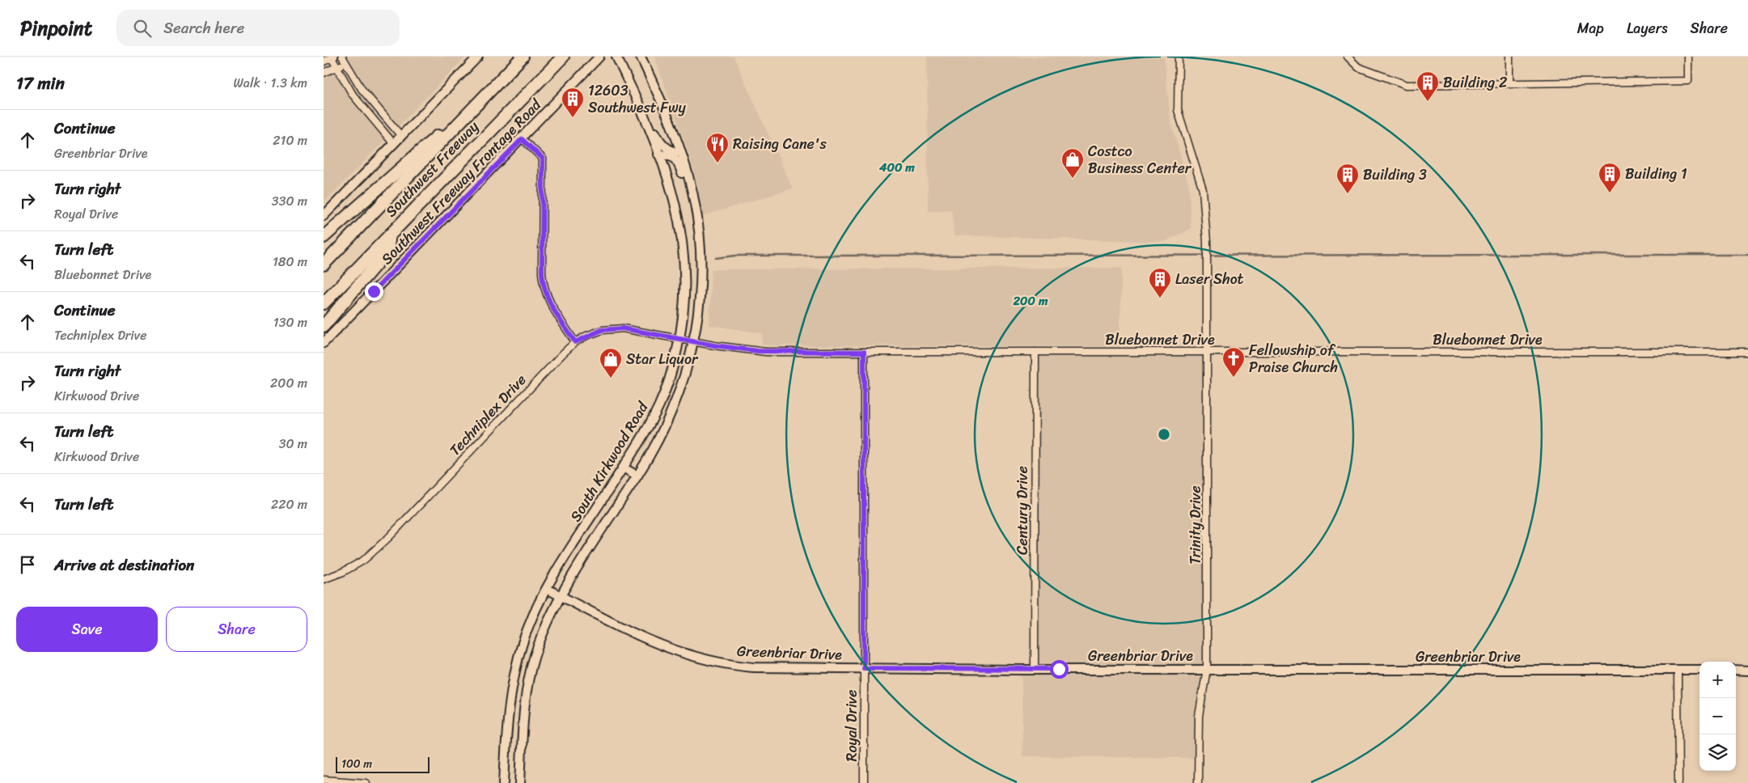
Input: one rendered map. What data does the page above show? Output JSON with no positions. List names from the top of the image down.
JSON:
{
  "streets": {
    "highway": ["Southwest Freeway"],
    "main road": ["Southwest Freeway Frontage Road", "South Kirkwood Road", "Greenbriar Drive"],
    "street": [
      "Bluebonnet Drive",
      "Techniplex Drive",
      "Century Drive",
      "Trinity Drive",
      "Royal Drive"
    ]
  },
  "crossings": [
    ["Bluebonnet Drive", "Techniplex Drive"],
    ["Bluebonnet Drive", "South Kirkwood Road"],
    ["Bluebonnet Drive", "Century Drive"],
    ["Bluebonnet Drive", "Trinity Drive"],
    ["Bluebonnet Drive", "Royal Drive"],
    ["Techniplex Drive", "South Kirkwood Road"],
    ["South Kirkwood Road", "Greenbriar Drive"],
    ["Century Drive", "Greenbriar Drive"],
    ["Trinity Drive", "Greenbriar Drive"],
    ["Greenbriar Drive", "Royal Drive"]
  ],
  "places": {
    "building": [
      "Building 2",
      "12603 Southwest Fwy",
      "Building 1",
      "Building 3",
      "Laser Shot"
    ],
    "restaurant": ["Raising Cane's"],
    "shop": ["Costco Business Center", "Star Liquor"],
    "church": ["Fellowship of Praise Church"]
  },
  "scale_bar": "100 m",
  "page": {
    "header": "Pinpoint",
    "search": "Search here",
    "nav": ["Map", "Layers", "Share"],
    "heading": ["17 min", "Walk · 1.3 km"],
    "list": [
      ["Continue", "Greenbriar Drive", "210 m"],
      ["Turn right", "Royal Drive", "330 m"],
      ["Turn left", "Bluebonnet Drive", "180 m"],
      ["Continue", "Techniplex Drive", "130 m"],
      ["Turn right", "Kirkwood Drive", "200 m"],
      ["Turn left", "Kirkwood Drive", "30 m"],
      ["Turn left", "220 m"],
      "Arrive at destination"
    ],
    "buttons": ["Save", "Share"],
    "map_buttons": ["+", "−"],
    "scale": "100 m"
  },
  "rings": ["400 m", "200 m"]
}
